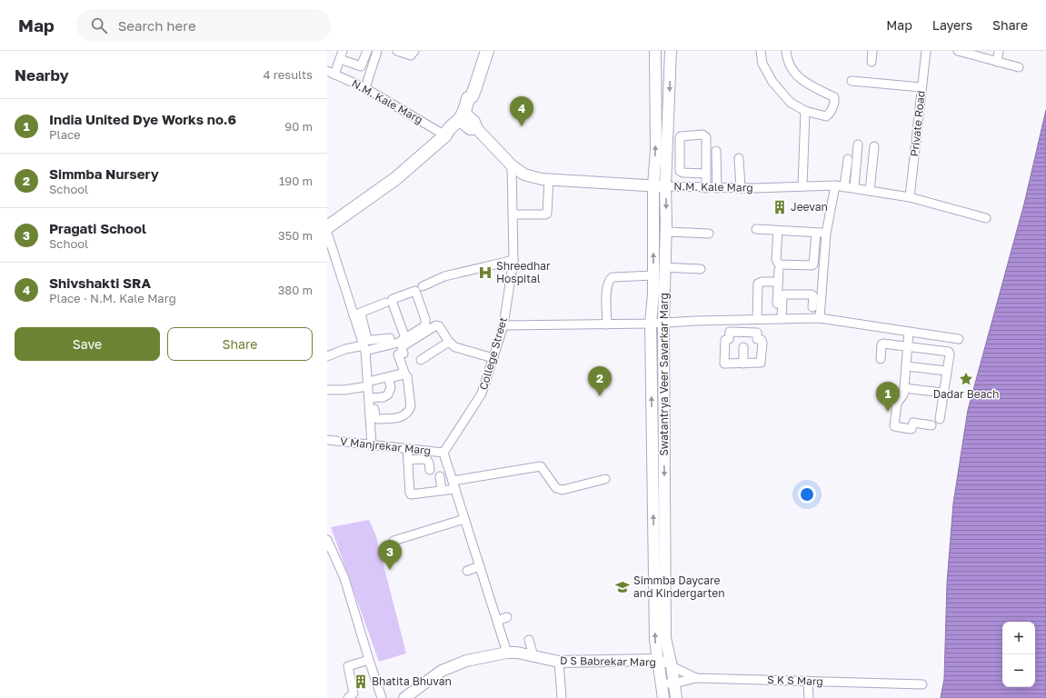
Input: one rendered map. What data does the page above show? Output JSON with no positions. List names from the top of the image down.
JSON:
{
  "streets": {
    "main road": ["N.M. Kale Marg", "Swatantrya Veer Savarkar Marg", "D S Babrekar Marg"],
    "street": [
      "Private Road",
      "College Street",
      "V Manjrekar Marg",
      "S K S Marg"
    ]
  },
  "crossings": [
    ["N.M. Kale Marg", "Private Road"],
    ["N.M. Kale Marg", "College Street"],
    ["N.M. Kale Marg", "Swatantrya Veer Savarkar Marg"],
    ["College Street", "V Manjrekar Marg"],
    ["Swatantrya Veer Savarkar Marg", "D S Babrekar Marg"],
    ["Swatantrya Veer Savarkar Marg", "S K S Marg"],
    ["D S Babrekar Marg", "S K S Marg"]
  ],
  "places": {
    "building": ["Jeevan", "Bhatita Bhuvan"],
    "hospital": ["Shreedhar Hospital"],
    "place": ["Dadar Beach"],
    "school or university": ["Simmba Daycare and Kindergarten"]
  },
  "page": {
    "header": "Map",
    "search": "Search here",
    "nav": ["Map", "Layers", "Share"],
    "heading": ["Nearby", "4 results"],
    "pins": [
      "4",
      "2",
      "1",
      "3"
    ],
    "list": [
      {
        "mark": "1",
        "name": "India United Dye Works no.6",
        "note": "Place",
        "value": "90 m"
      },
      {
        "mark": "2",
        "name": "Simmba Nursery",
        "note": "School",
        "value": "190 m"
      },
      {
        "mark": "3",
        "name": "Pragati School",
        "note": "School",
        "value": "350 m"
      },
      {
        "mark": "4",
        "name": "Shivshakti SRA",
        "note": "Place · N.M. Kale Marg",
        "value": "380 m"
      }
    ],
    "buttons": ["Save", "Share"],
    "map_buttons": ["+", "−"]
  }
}
